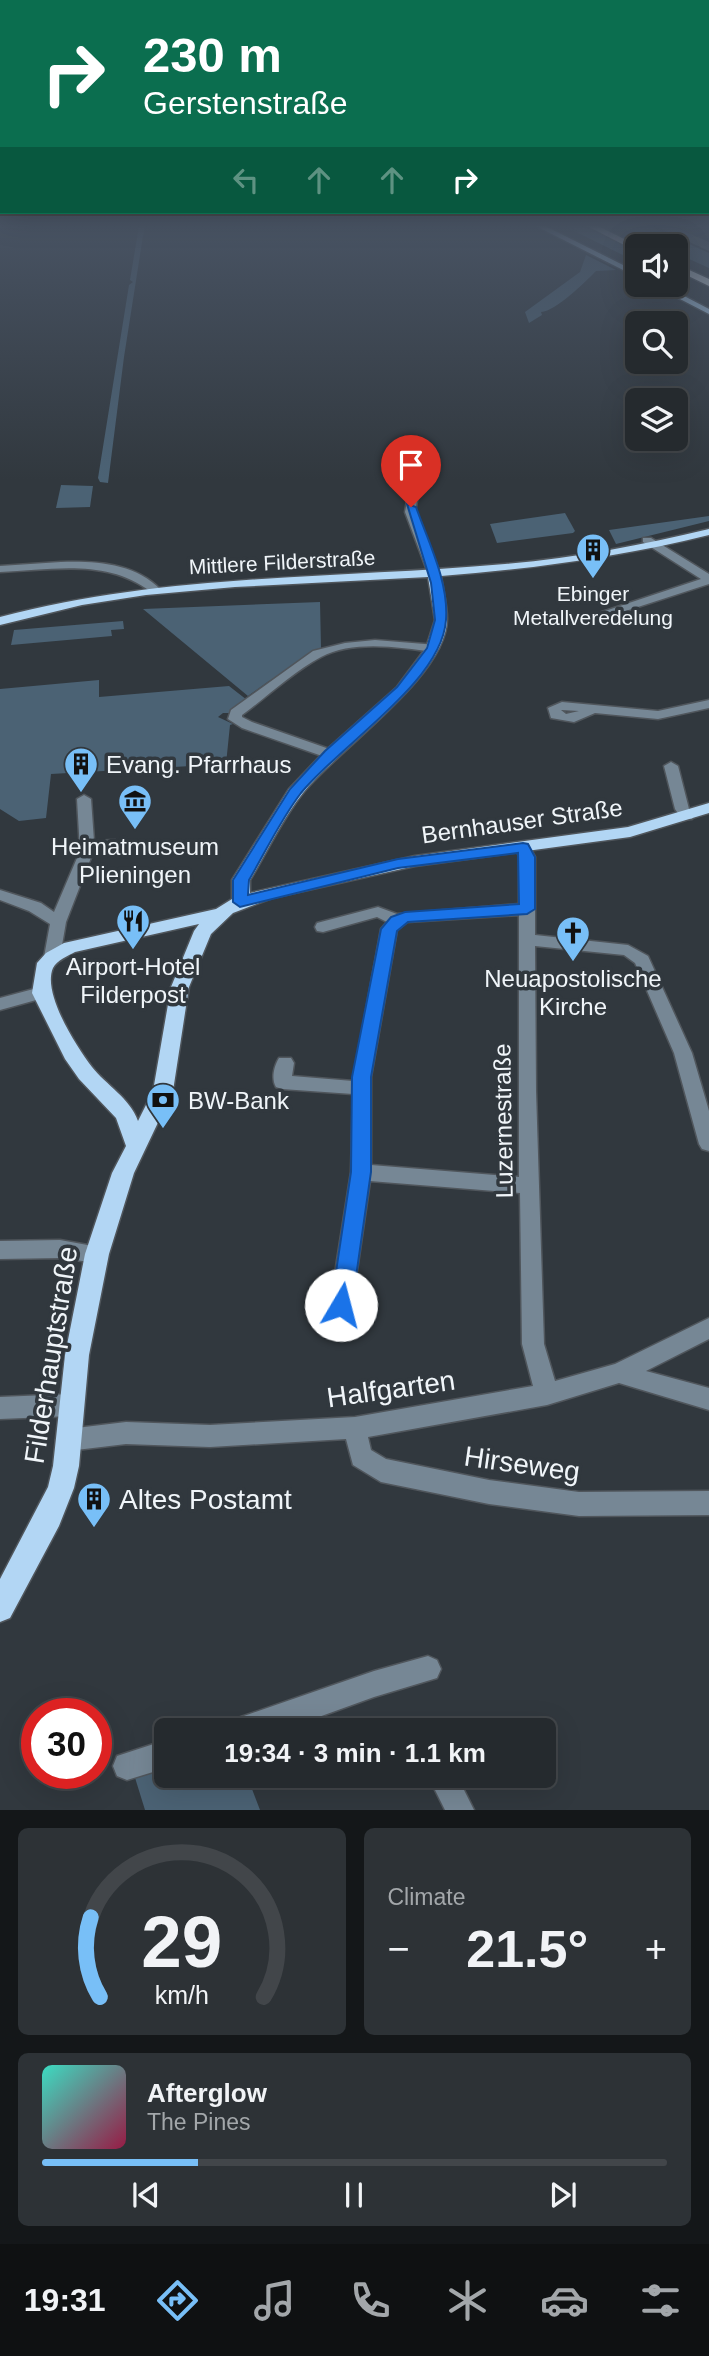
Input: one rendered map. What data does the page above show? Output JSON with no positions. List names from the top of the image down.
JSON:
{
  "streets": {
    "main road": ["Mittlere Filderstraße", "Bernhauser Straße", "Filderhauptstraße"],
    "street": ["Luzernestraße", "Halfgarten", "Hirseweg"]
  },
  "crossings": [
    ["Bernhauser Straße", "Luzernestraße"],
    ["Bernhauser Straße", "Filderhauptstraße"],
    ["Luzernestraße", "Halfgarten"],
    ["Filderhauptstraße", "Halfgarten"],
    ["Halfgarten", "Hirseweg"]
  ],
  "places": {
    "building": ["Ebinger Metallveredelung", "Evang. Pfarrhaus", "Altes Postamt"],
    "museum": ["Heimatmuseum Plieningen"],
    "restaurant": ["Airport-Hotel Filderpost"],
    "church": ["Neuapostolische Kirche"],
    "bank": ["BW-Bank"]
  },
  "page": {
    "turn": ["230 m", "Gerstenstraße"],
    "limit": "30",
    "trip": "19:34 · 3 min · 1.1 km",
    "tile": "Climate",
    "heat": ["−", "21.5°", "+"],
    "song": ["Afterglow", "The Pines"],
    "tabs": "19:31",
    "gauge": ["29", "km/h"]
  }
}
